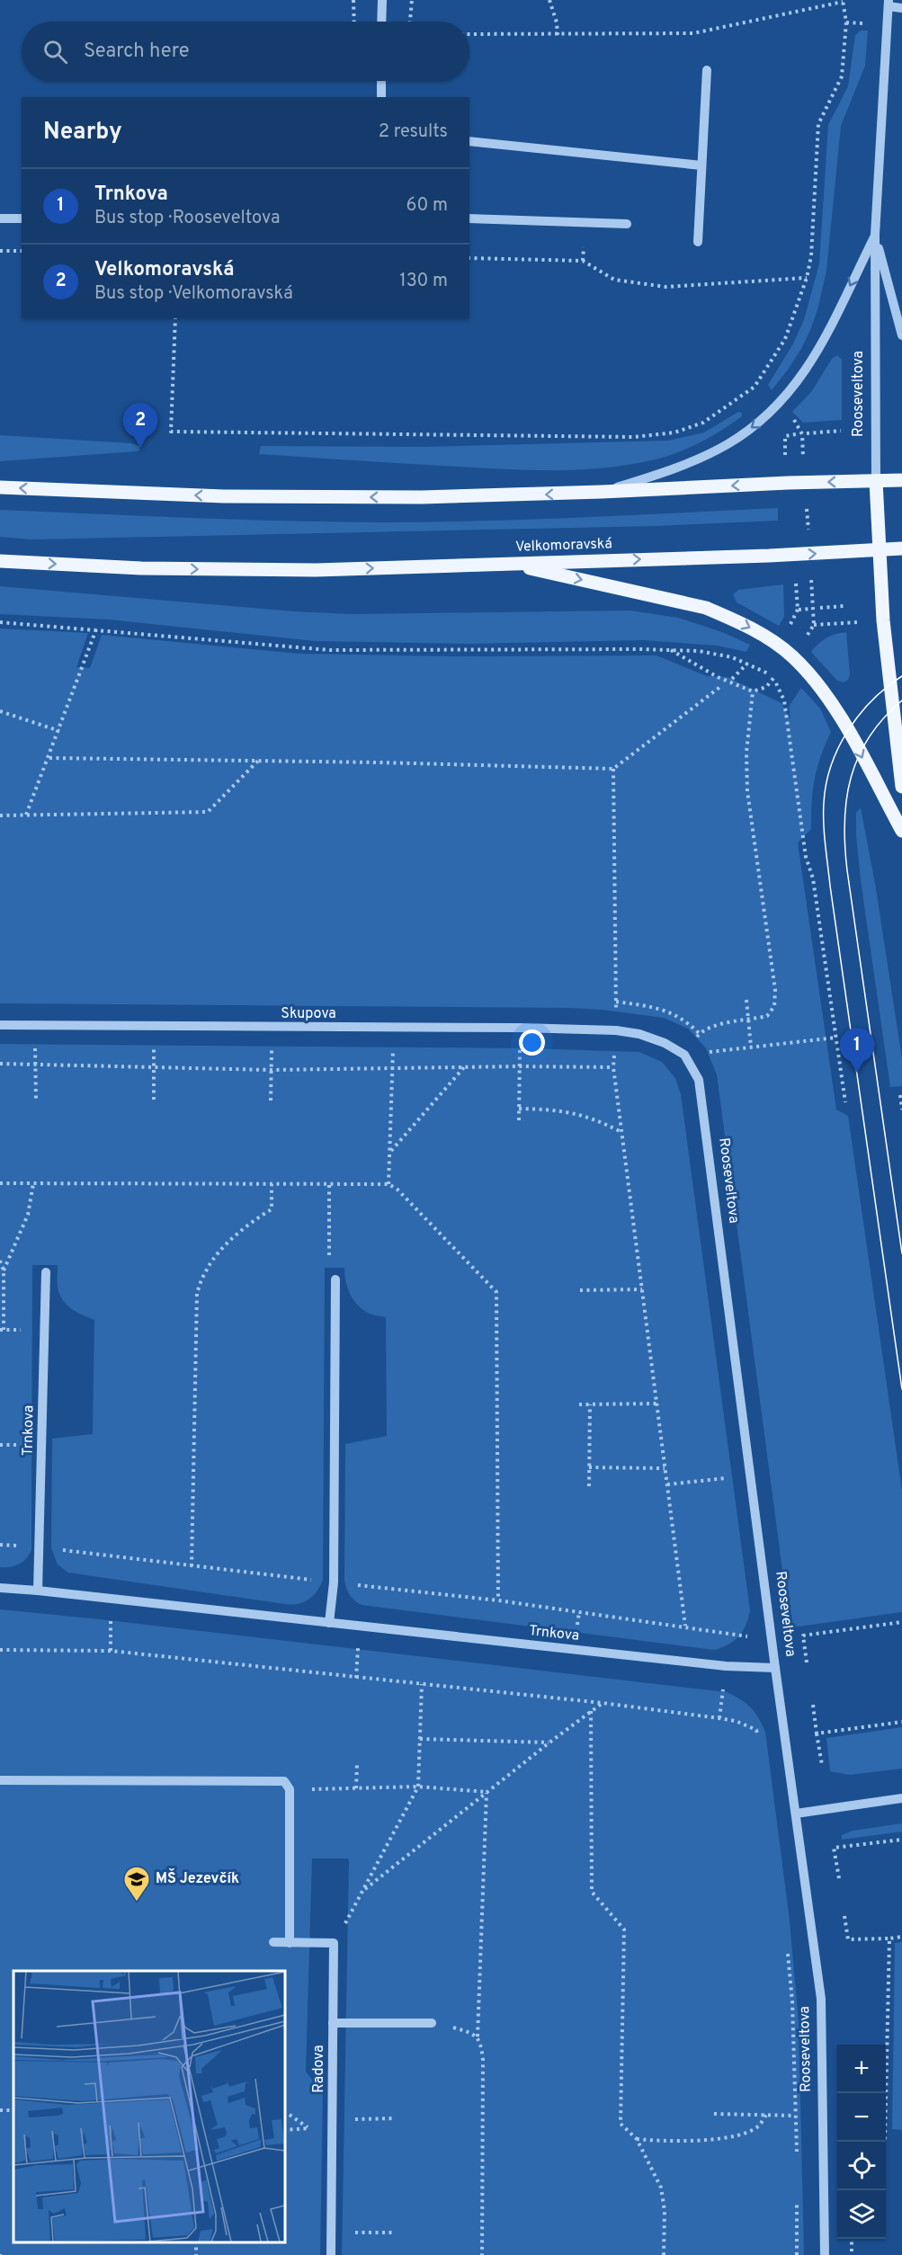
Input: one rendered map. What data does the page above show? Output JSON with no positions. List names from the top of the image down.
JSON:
{
  "streets": {
    "main road": ["Rooseveltova", "Velkomoravská"],
    "street": ["Skupova", "Trnkova", "Radova"]
  },
  "crossings": [
    ["Rooseveltova", "Velkomoravská"],
    ["Rooseveltova", "Skupova"],
    ["Rooseveltova", "Trnkova"]
  ],
  "places": {
    "school or university": ["MŠ Jezevčík"]
  },
  "page": {
    "search": "Search here",
    "heading": ["Nearby", "2 results"],
    "list": [
      {
        "mark": "1",
        "name": "Trnkova",
        "note": "Bus stop · Rooseveltova",
        "value": "60 m"
      },
      {
        "mark": "2",
        "name": "Velkomoravská",
        "note": "Bus stop · Velkomoravská",
        "value": "130 m"
      }
    ],
    "pins": ["2", "1"],
    "map_buttons": ["+", "−"]
  }
}
